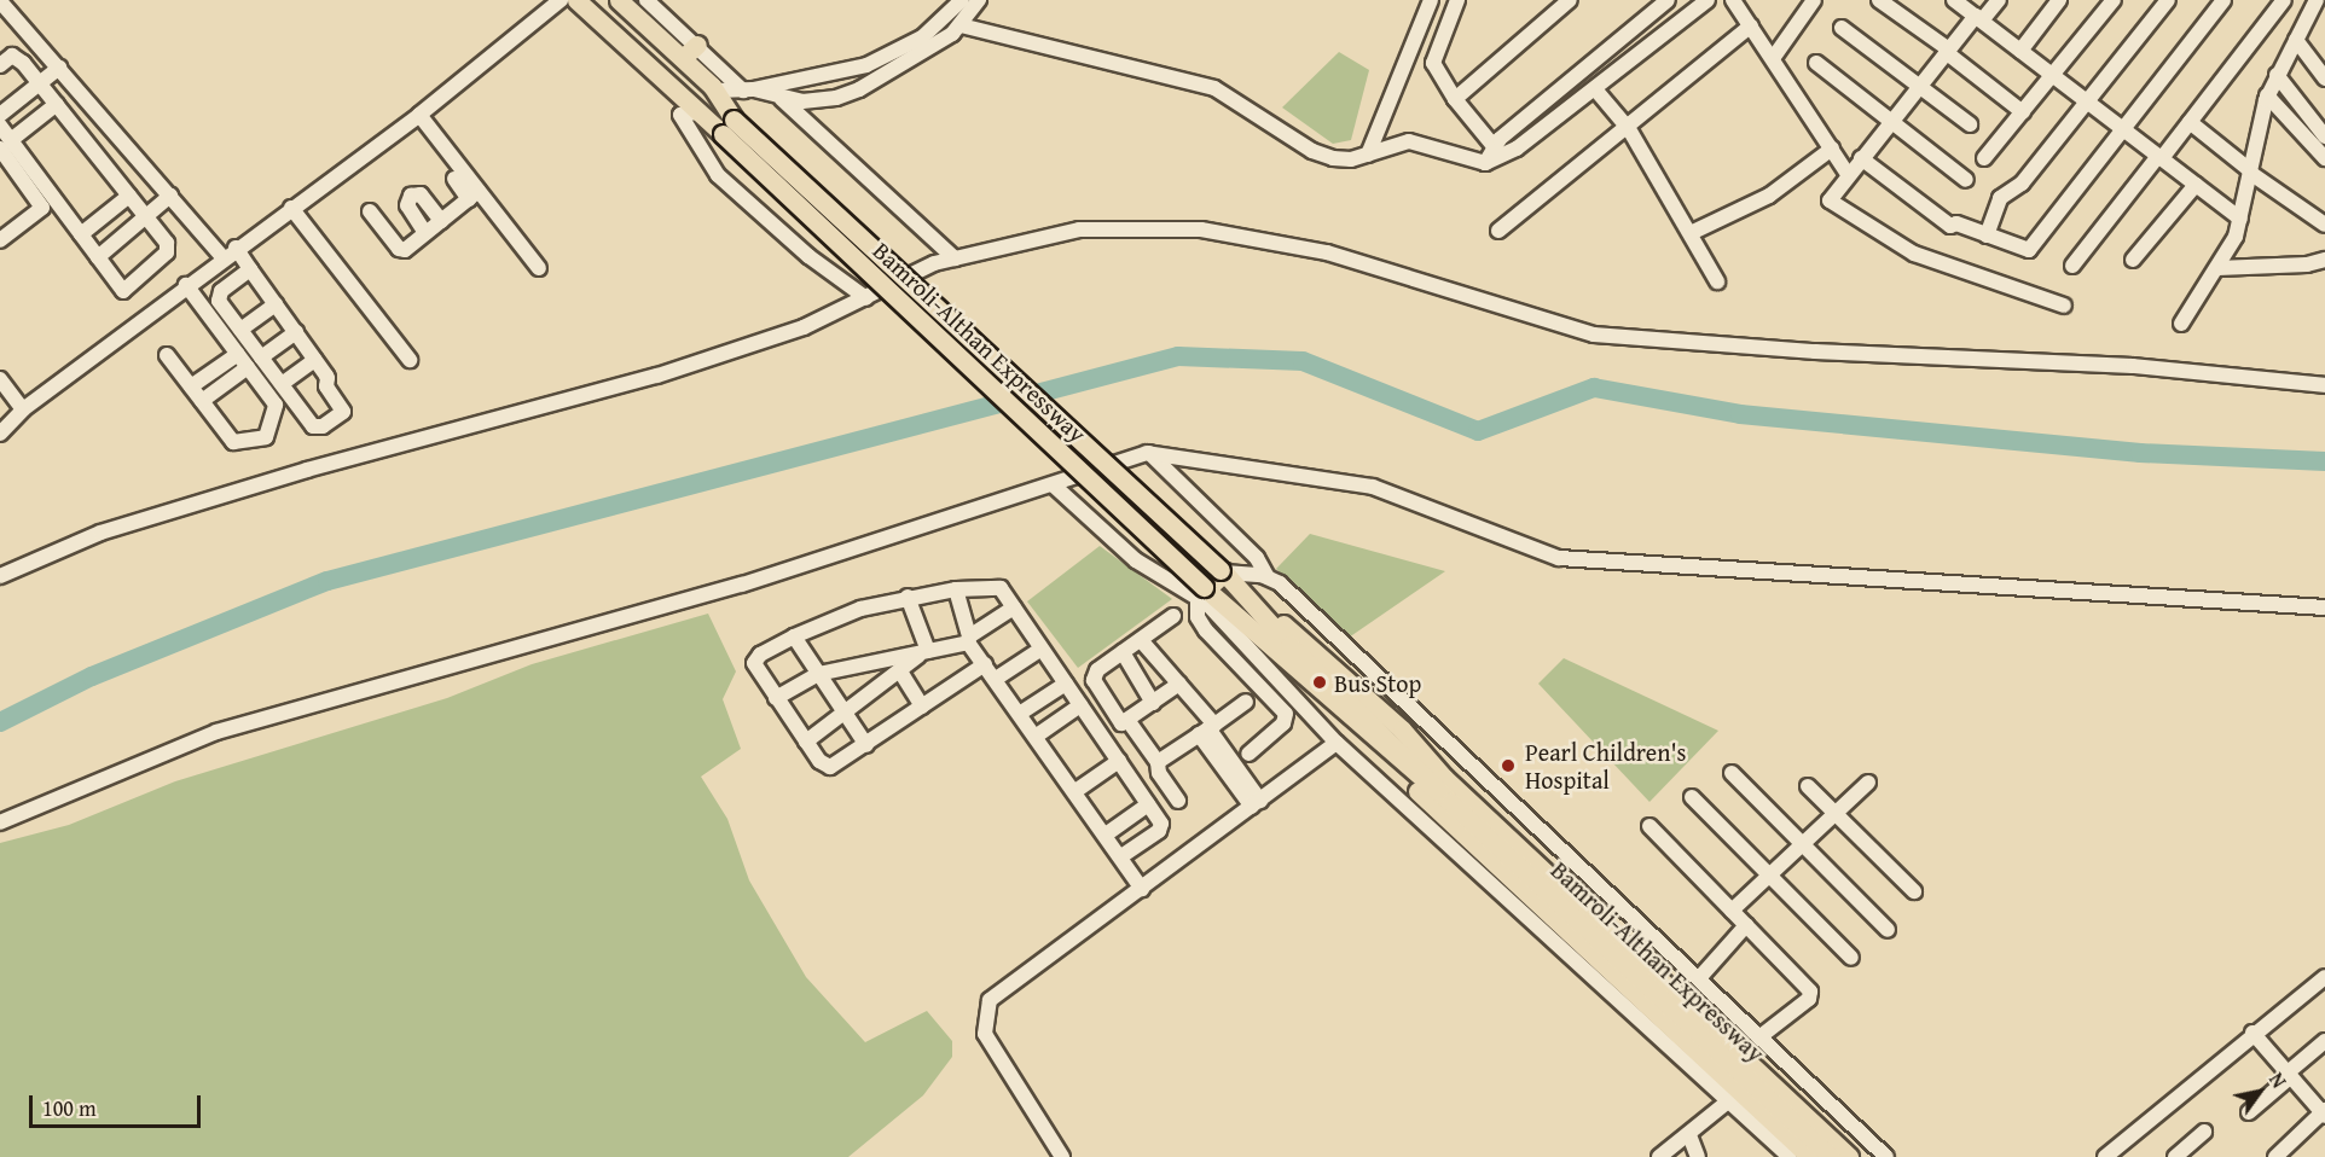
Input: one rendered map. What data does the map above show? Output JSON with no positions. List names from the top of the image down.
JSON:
{
  "streets": {
    "main road": ["Bamroli-Althan Expressway"]
  },
  "places": ["Bus Stop", "Pearl Children's Hospital"],
  "scale_bar": "100 m",
  "north": "top right"
}
